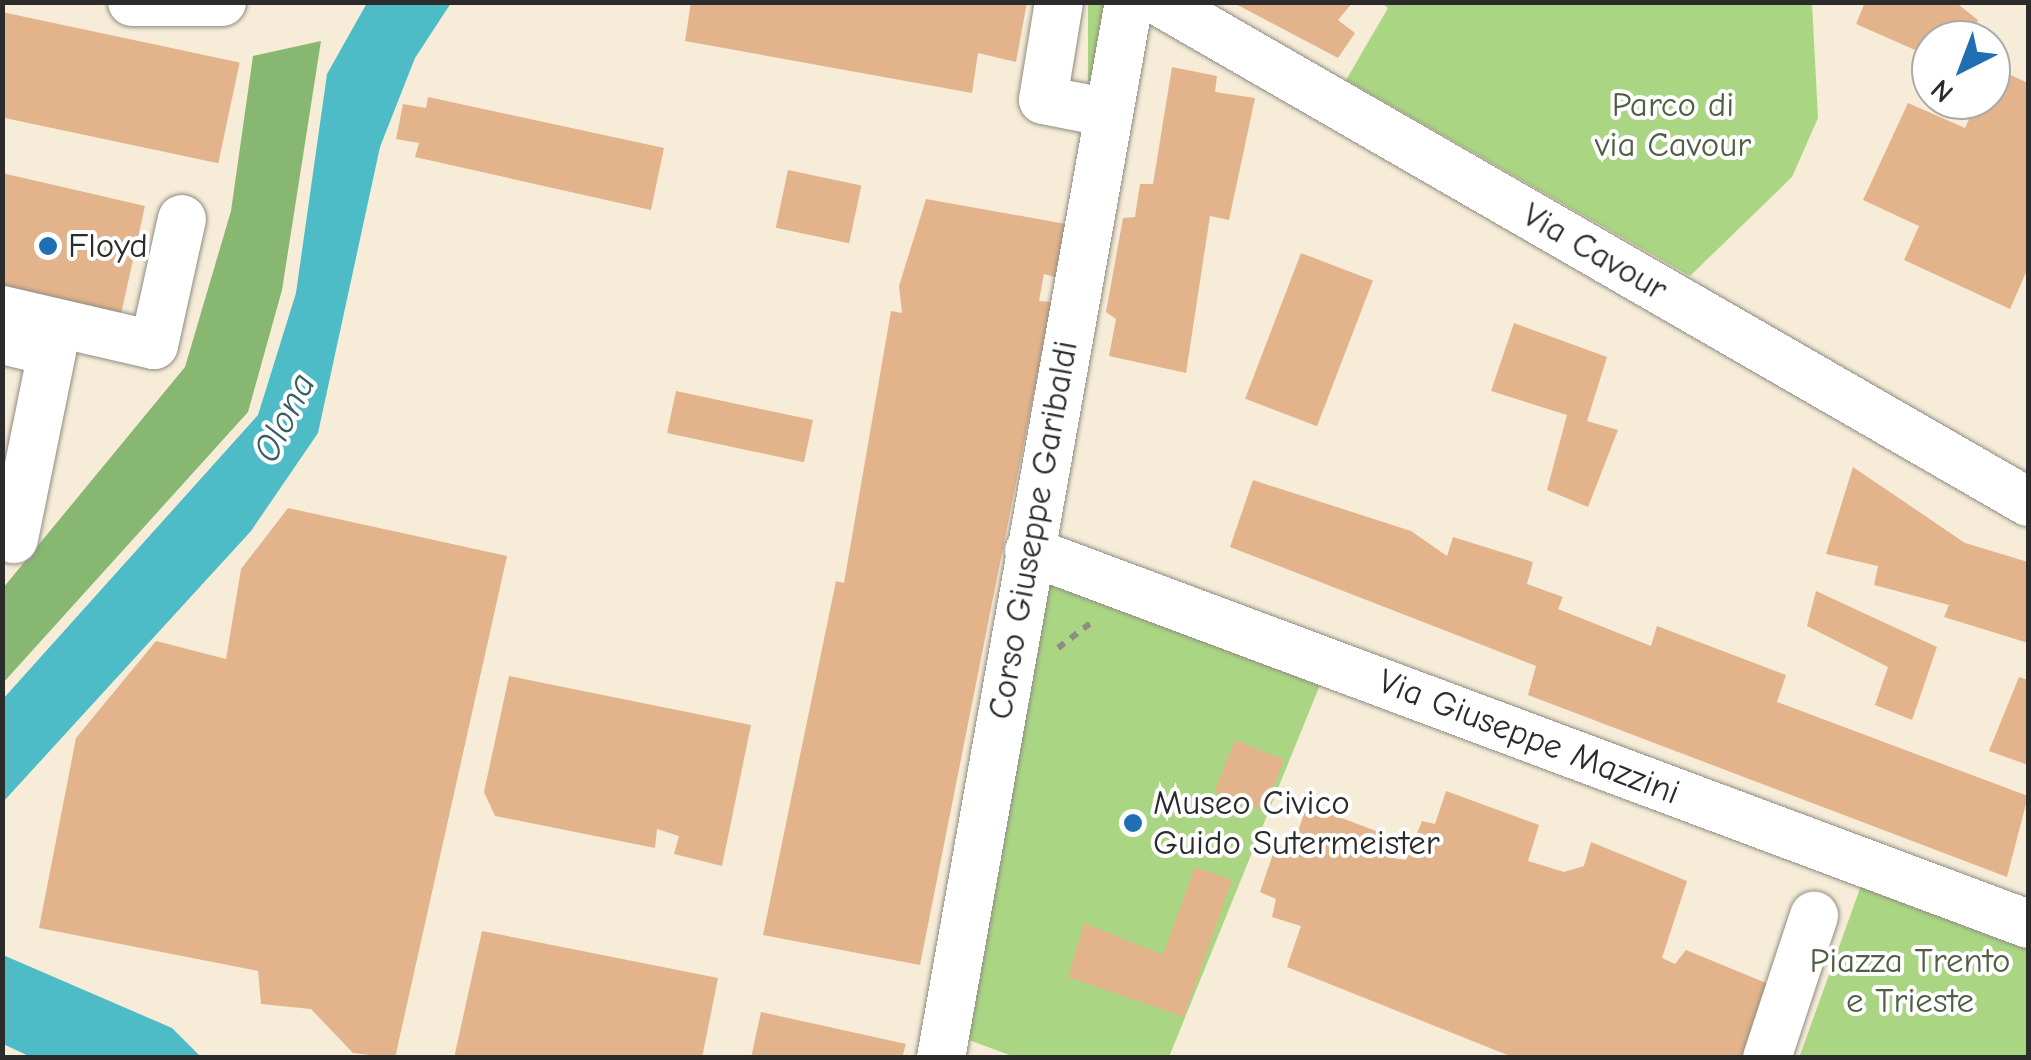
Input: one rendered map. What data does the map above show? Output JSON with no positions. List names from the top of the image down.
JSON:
{
  "streets": {
    "street": ["Via Cavour", "Corso Giuseppe Garibaldi", "Via Giuseppe Mazzini"]
  },
  "crossings": [
    ["Corso Giuseppe Garibaldi", "Via Giuseppe Mazzini"]
  ],
  "water": ["Olona"],
  "parks": ["Parco di via Cavour", "Piazza Trento e Trieste"],
  "places": ["Floyd", "Museo Civico Guido Sutermeister"],
  "north": "bottom left"
}
